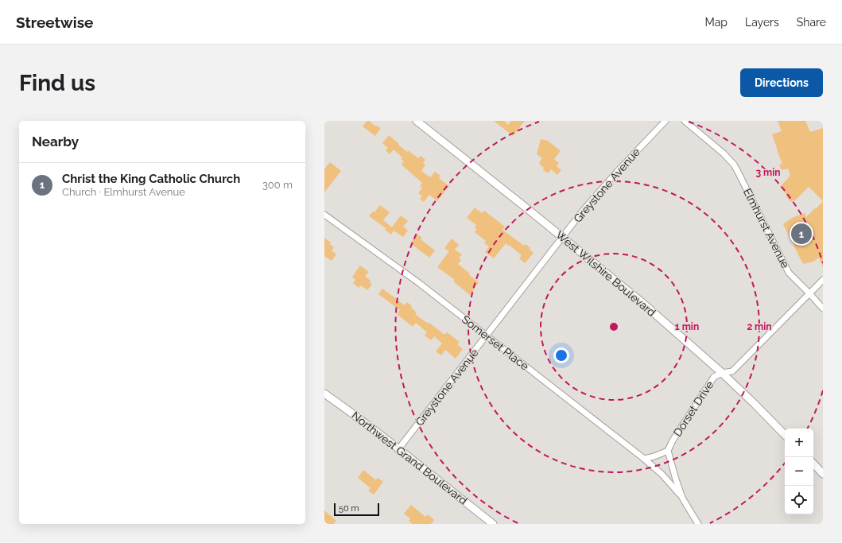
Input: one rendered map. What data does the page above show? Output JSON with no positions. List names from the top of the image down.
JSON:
{
  "streets": {
    "street": [
      "Greystone Avenue",
      "Elmhurst Avenue",
      "West Wilshire Boulevard",
      "Somerset Place",
      "Dorset Drive",
      "Northwest Grand Boulevard"
    ]
  },
  "crossings": [
    ["Greystone Avenue", "West Wilshire Boulevard"],
    ["Greystone Avenue", "Somerset Place"],
    ["Greystone Avenue", "Northwest Grand Boulevard"],
    ["Elmhurst Avenue", "Dorset Drive"],
    ["West Wilshire Boulevard", "Dorset Drive"]
  ],
  "scale_bar": "50 m",
  "page": {
    "header": "Streetwise",
    "nav": ["Map", "Layers", "Share"],
    "buttons": "Directions",
    "title": "Find us",
    "heading": "Nearby",
    "list": [
      {
        "mark": "1",
        "name": "Christ the King Catholic Church",
        "note": "Church · Elmhurst Avenue",
        "value": "300 m"
      }
    ],
    "pins": "1",
    "map_buttons": ["+", "−"],
    "scale": "50 m"
  },
  "rings": ["3 min", "1 min", "2 min"]
}
